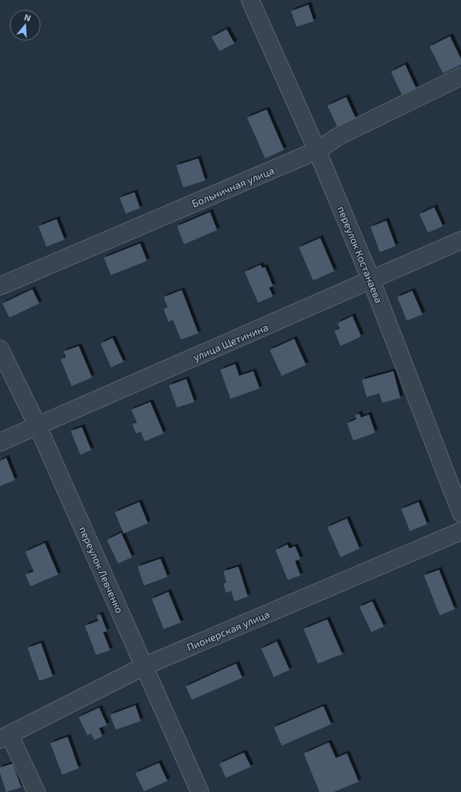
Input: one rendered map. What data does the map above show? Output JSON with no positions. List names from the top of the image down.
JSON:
{
  "streets": {
    "street": [
      "Больничная улица",
      "переулок Костанаева",
      "улица Щетинина",
      "переулок Левченко",
      "Пионерская улица"
    ]
  },
  "crossings": [
    ["Больничная улица", "переулок Костанаева"],
    ["переулок Костанаева", "улица Щетинина"],
    ["улица Щетинина", "переулок Левченко"],
    ["переулок Левченко", "Пионерская улица"]
  ],
  "north": "top"
}
